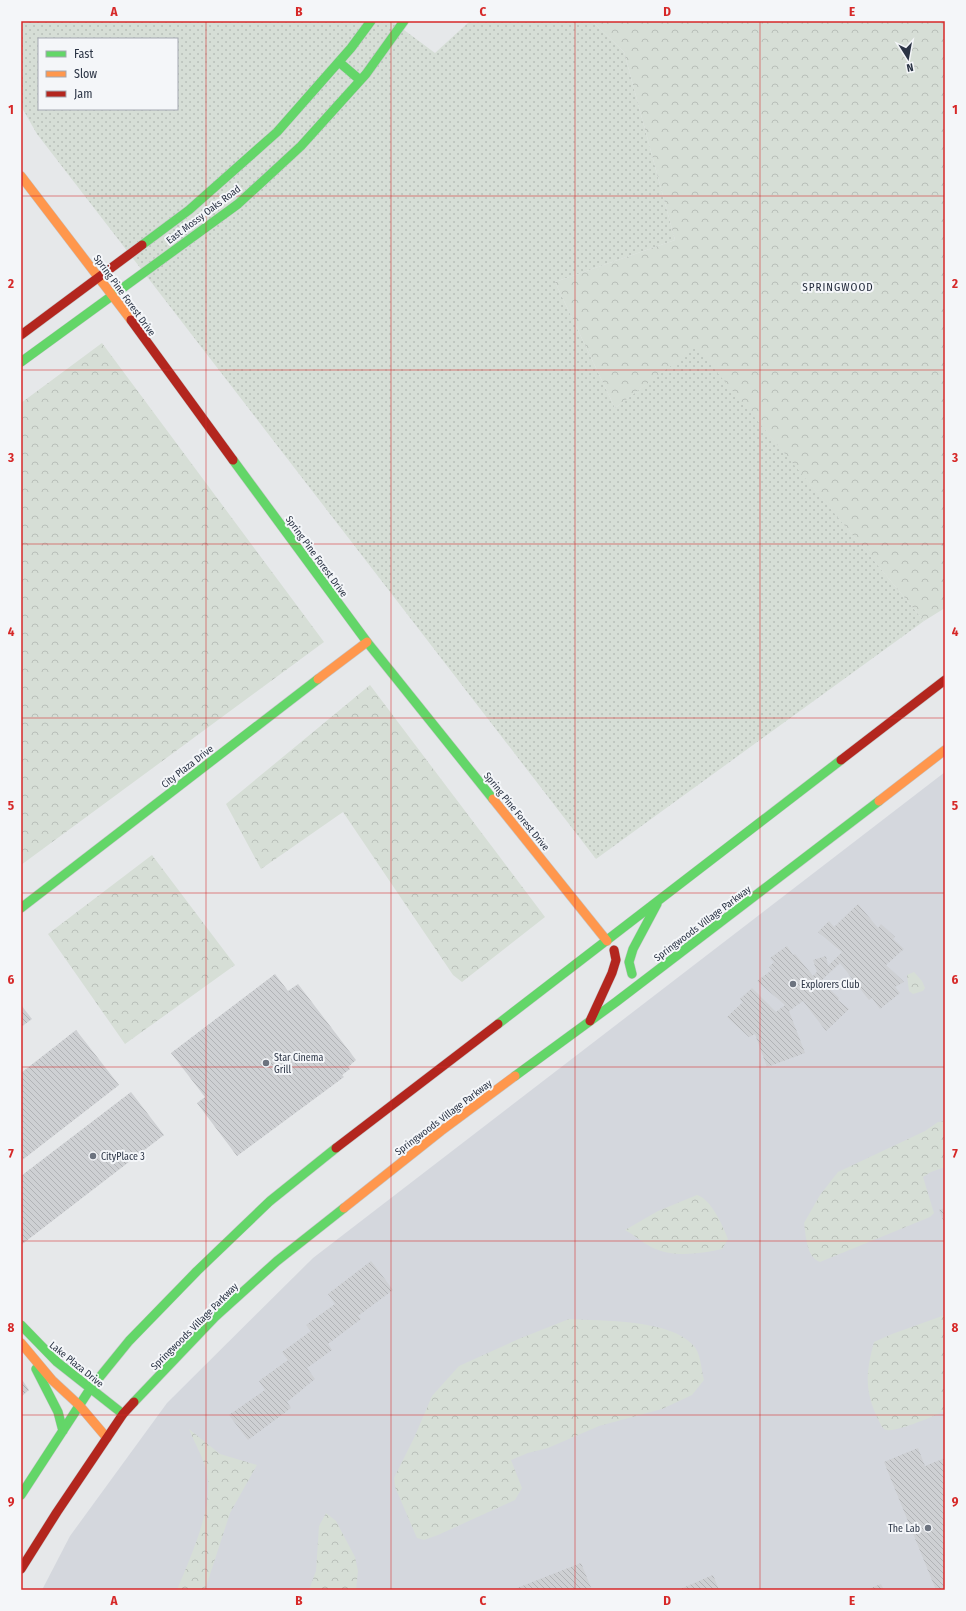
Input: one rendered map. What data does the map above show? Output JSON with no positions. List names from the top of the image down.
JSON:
{
  "streets": {
    "main road": [
      "East Mossy Oaks Road",
      "Spring Pine Forest Drive",
      "City Plaza Drive",
      "Springwoods Village Parkway",
      "Lake Plaza Drive"
    ]
  },
  "crossings": [
    ["East Mossy Oaks Road", "Spring Pine Forest Drive"],
    ["Spring Pine Forest Drive", "City Plaza Drive"],
    ["Springwoods Village Parkway", "Lake Plaza Drive"]
  ],
  "districts": ["SPRINGWOOD"],
  "places": [
    "Explorers Club",
    "Star Cinema Grill",
    "CityPlace 3",
    "The Lab"
  ],
  "legend": ["Fast", "Slow", "Jam"],
  "north": "bottom",
  "grid": {
    "columns": [
      "A",
      "B",
      "C",
      "D",
      "E"
    ],
    "rows": [
      "1",
      "2",
      "3",
      "4",
      "5",
      "6",
      "7",
      "8",
      "9"
    ]
  }
}
